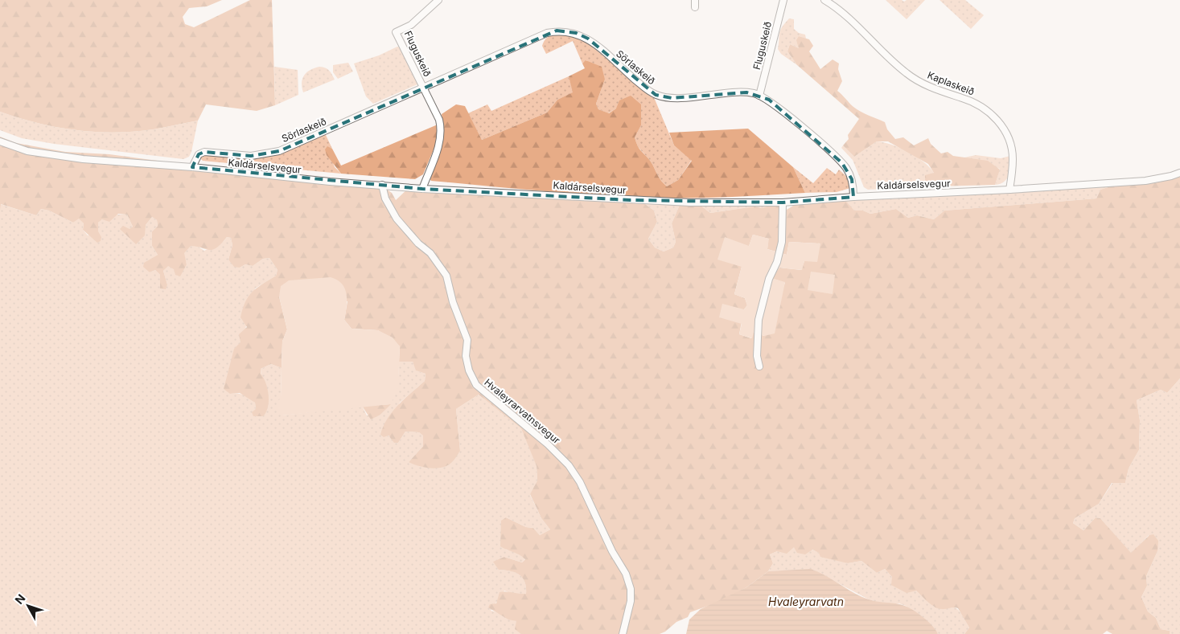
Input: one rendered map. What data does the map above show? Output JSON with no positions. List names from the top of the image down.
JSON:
{
  "streets": {
    "street": [
      "Fluguskeið",
      "Sörlaskeið",
      "Kaplaskeið",
      "Kaldárselsvegur",
      "Hvaleyrarvatnsvegur"
    ]
  },
  "crossings": [
    ["Fluguskeið", "Sörlaskeið"],
    ["Sörlaskeið", "Kaldárselsvegur"],
    ["Kaplaskeið", "Kaldárselsvegur"],
    ["Kaldárselsvegur", "Hvaleyrarvatnsvegur"]
  ],
  "water": ["Hvaleyrarvatn"],
  "north": "top left"
}
